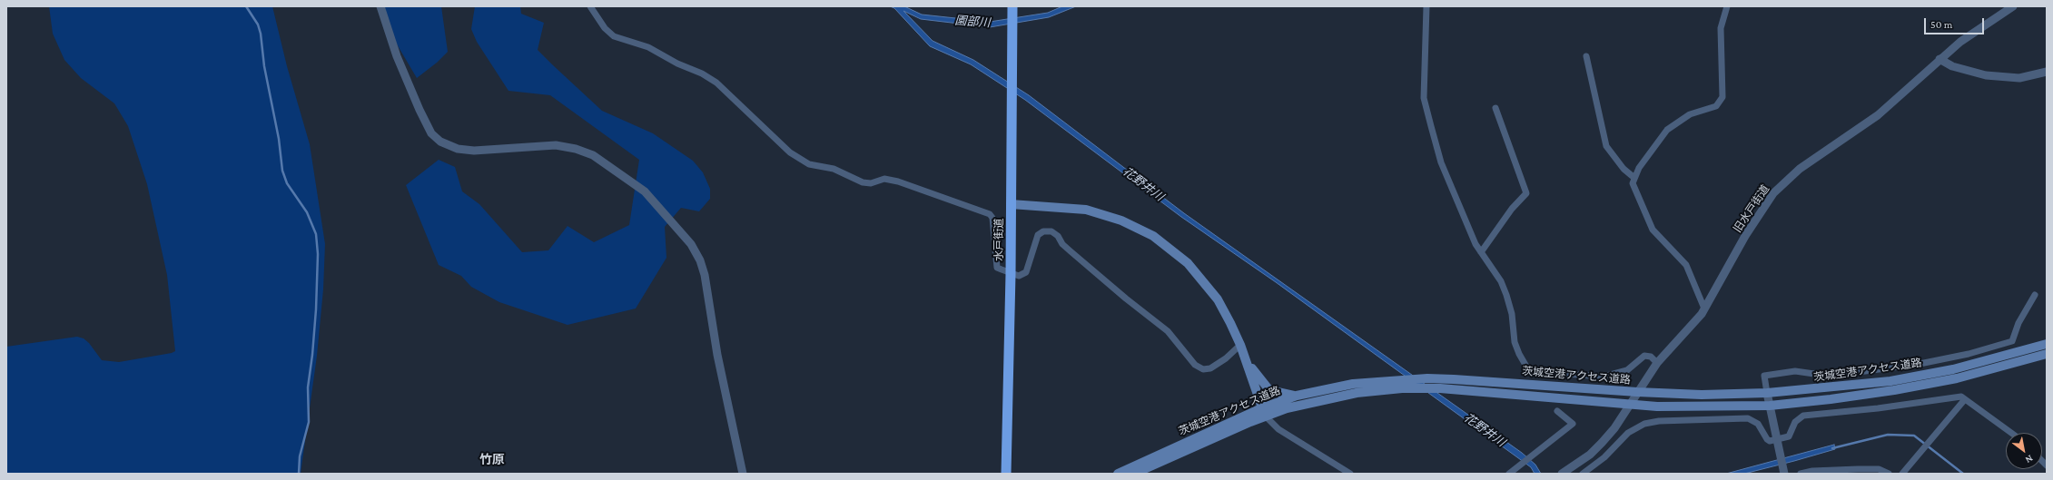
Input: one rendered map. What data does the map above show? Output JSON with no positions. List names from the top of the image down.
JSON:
{
  "streets": {
    "highway": ["水戸街道"],
    "main road": ["茨城空港アクセス道路"],
    "street": ["旧水戸街道"]
  },
  "crossings": [
    ["旧水戸街道", "茨城空港アクセス道路"]
  ],
  "districts": ["竹原"],
  "water": ["園部川", "花野井川"],
  "scale_bar": "50 m",
  "north": "bottom right"
}
